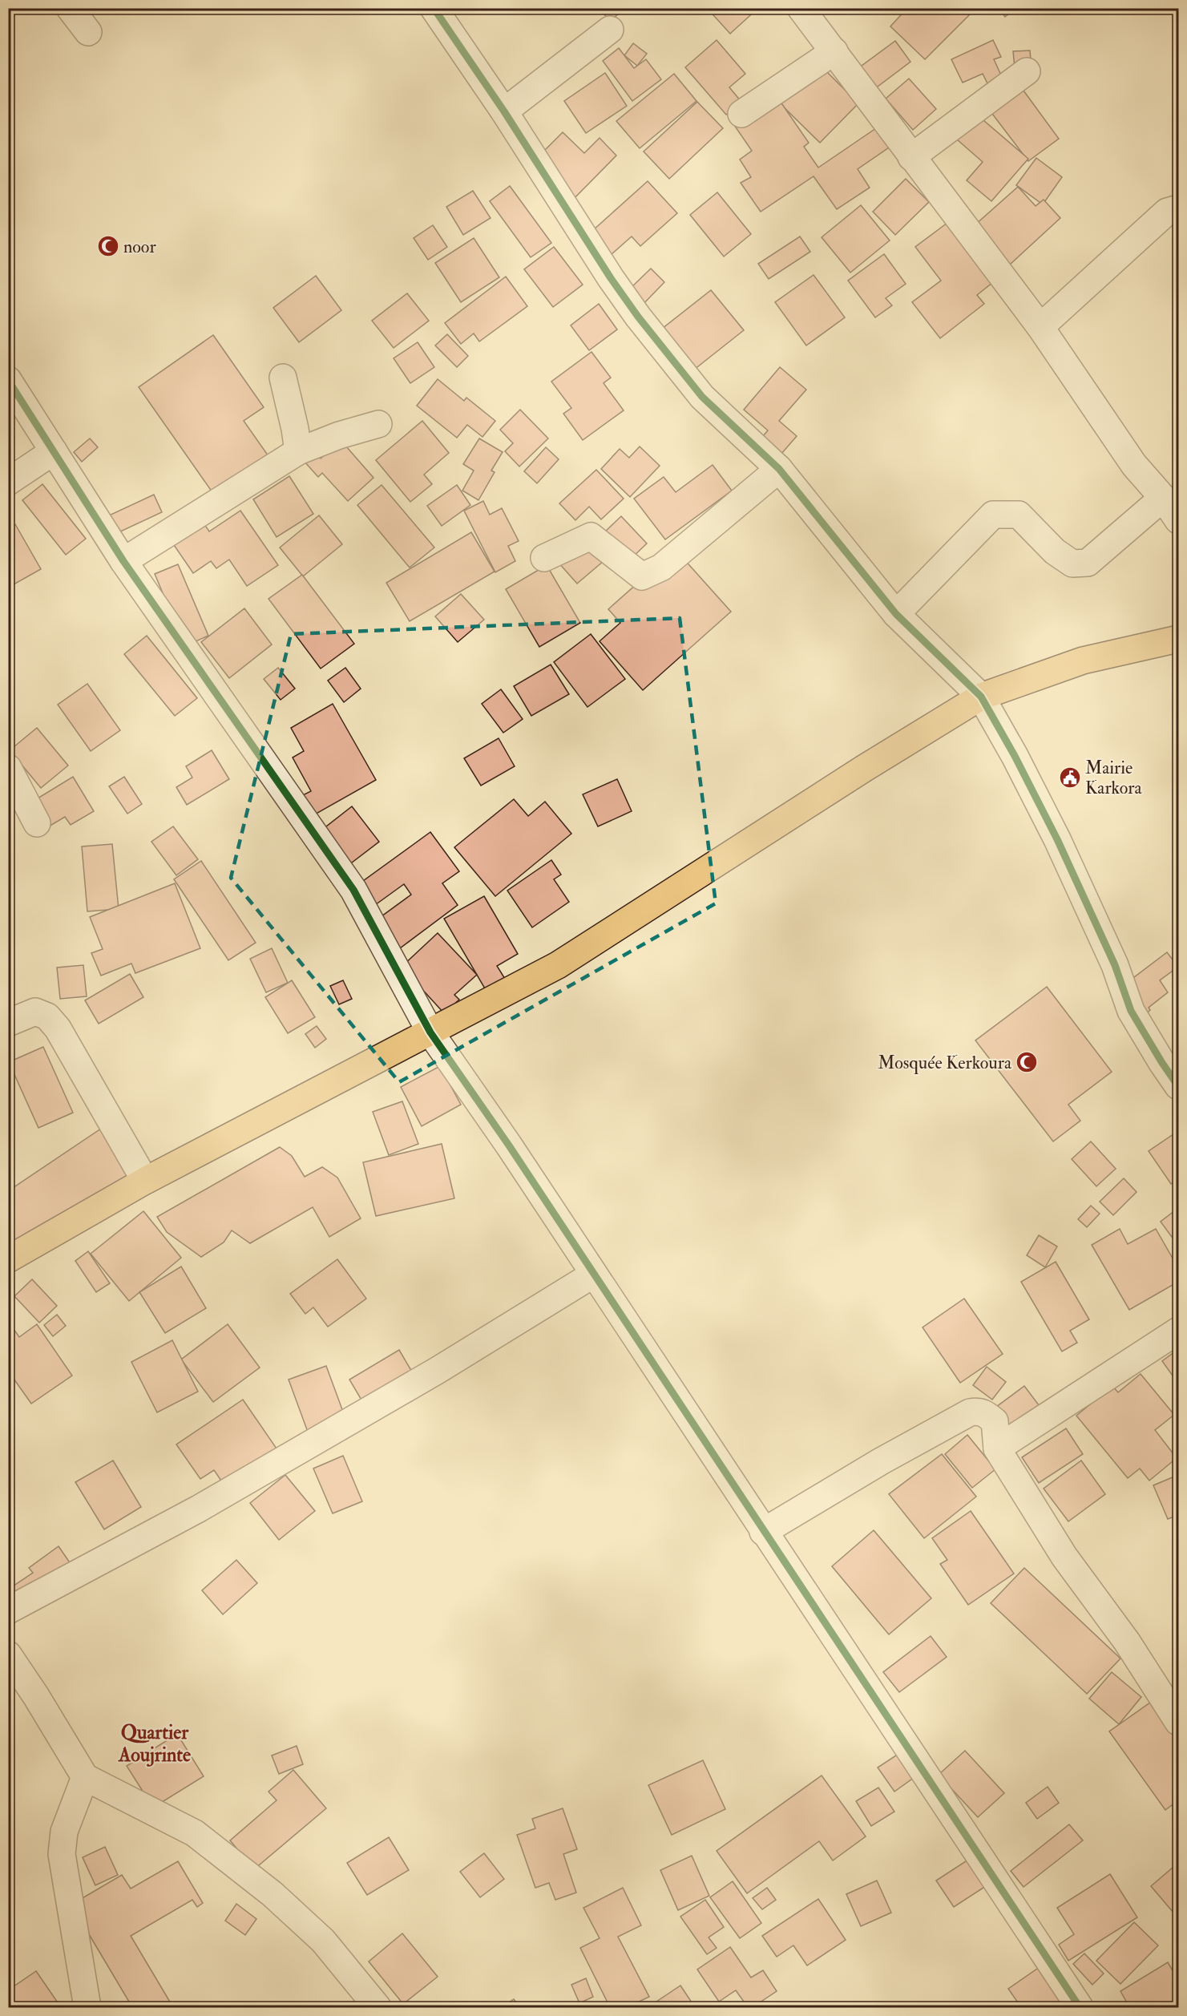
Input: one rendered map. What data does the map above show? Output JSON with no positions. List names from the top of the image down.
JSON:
{
  "districts": ["Quartier Aoujrinte"],
  "places": {
    "mosque": ["noor", "Mosquée Kerkoura"],
    "public building": ["Mairie Karkora"]
  }
}
